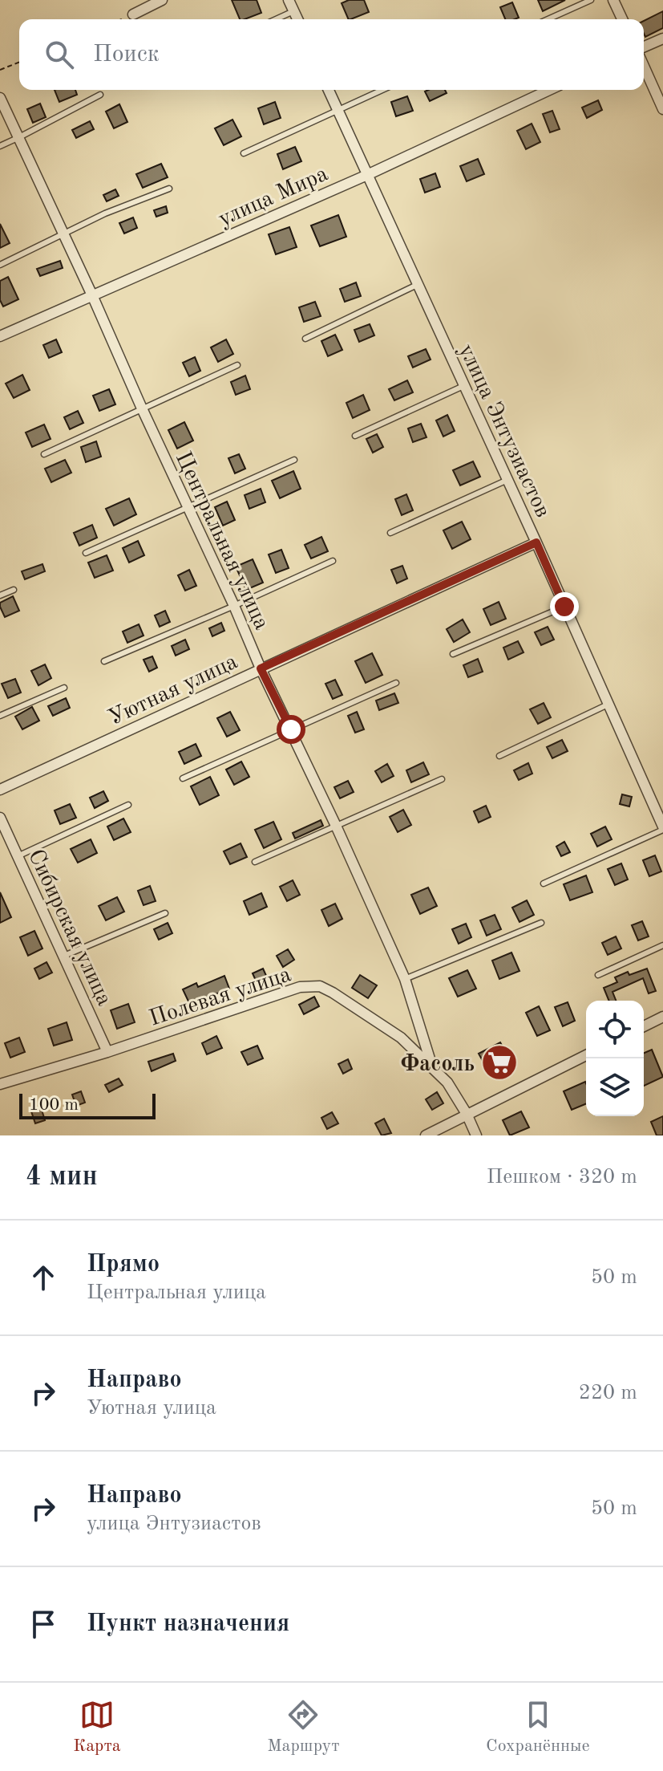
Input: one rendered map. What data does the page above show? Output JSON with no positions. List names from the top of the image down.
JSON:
{
  "streets": {
    "street": [
      "улица Мира",
      "улица Энтузиастов",
      "Центральная улица",
      "Уютная улица",
      "Сибирская улица",
      "Полевая улица"
    ]
  },
  "crossings": [
    ["улица Мира", "улица Энтузиастов"],
    ["улица Мира", "Центральная улица"],
    ["улица Энтузиастов", "Уютная улица"],
    ["Центральная улица", "Уютная улица"],
    ["Центральная улица", "Полевая улица"],
    ["Сибирская улица", "Полевая улица"]
  ],
  "places": {
    "supermarket": ["Фасоль"]
  },
  "scale_bar": "100 m",
  "page": {
    "search": "Поиск",
    "scale": "100 m",
    "heading": ["4 мин", "Пешком · 320 m"],
    "list": [
      ["Прямо", "Центральная улица", "50 m"],
      ["Направо", "Уютная улица", "220 m"],
      ["Направо", "улица Энтузиастов", "50 m"],
      "Пункт назначения"
    ],
    "nav": ["Карта", "Маршрут", "Сохранённые"]
  }
}
